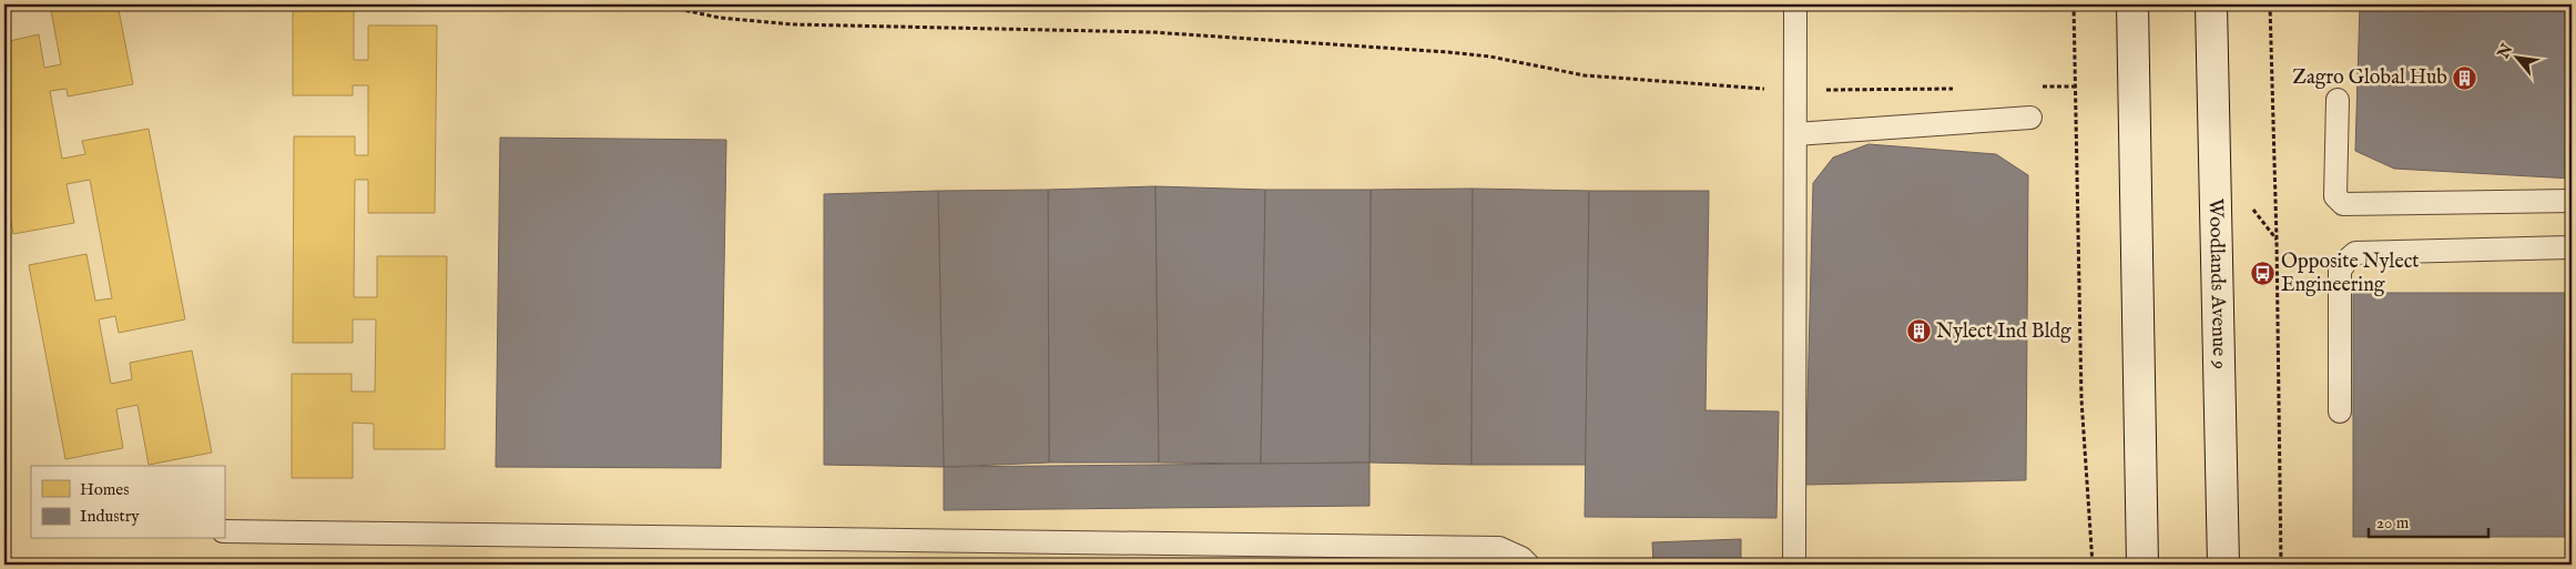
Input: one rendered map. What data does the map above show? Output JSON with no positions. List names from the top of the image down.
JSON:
{
  "streets": {
    "main road": ["Woodlands Avenue 9"]
  },
  "places": {
    "building": ["Zagro Global Hub", "Nylect Ind Bldg"],
    "bus stop": ["Opposite Nylect Engineering"]
  },
  "legend": ["Homes", "Industry"],
  "scale_bar": "20 m",
  "north": "top left"
}
